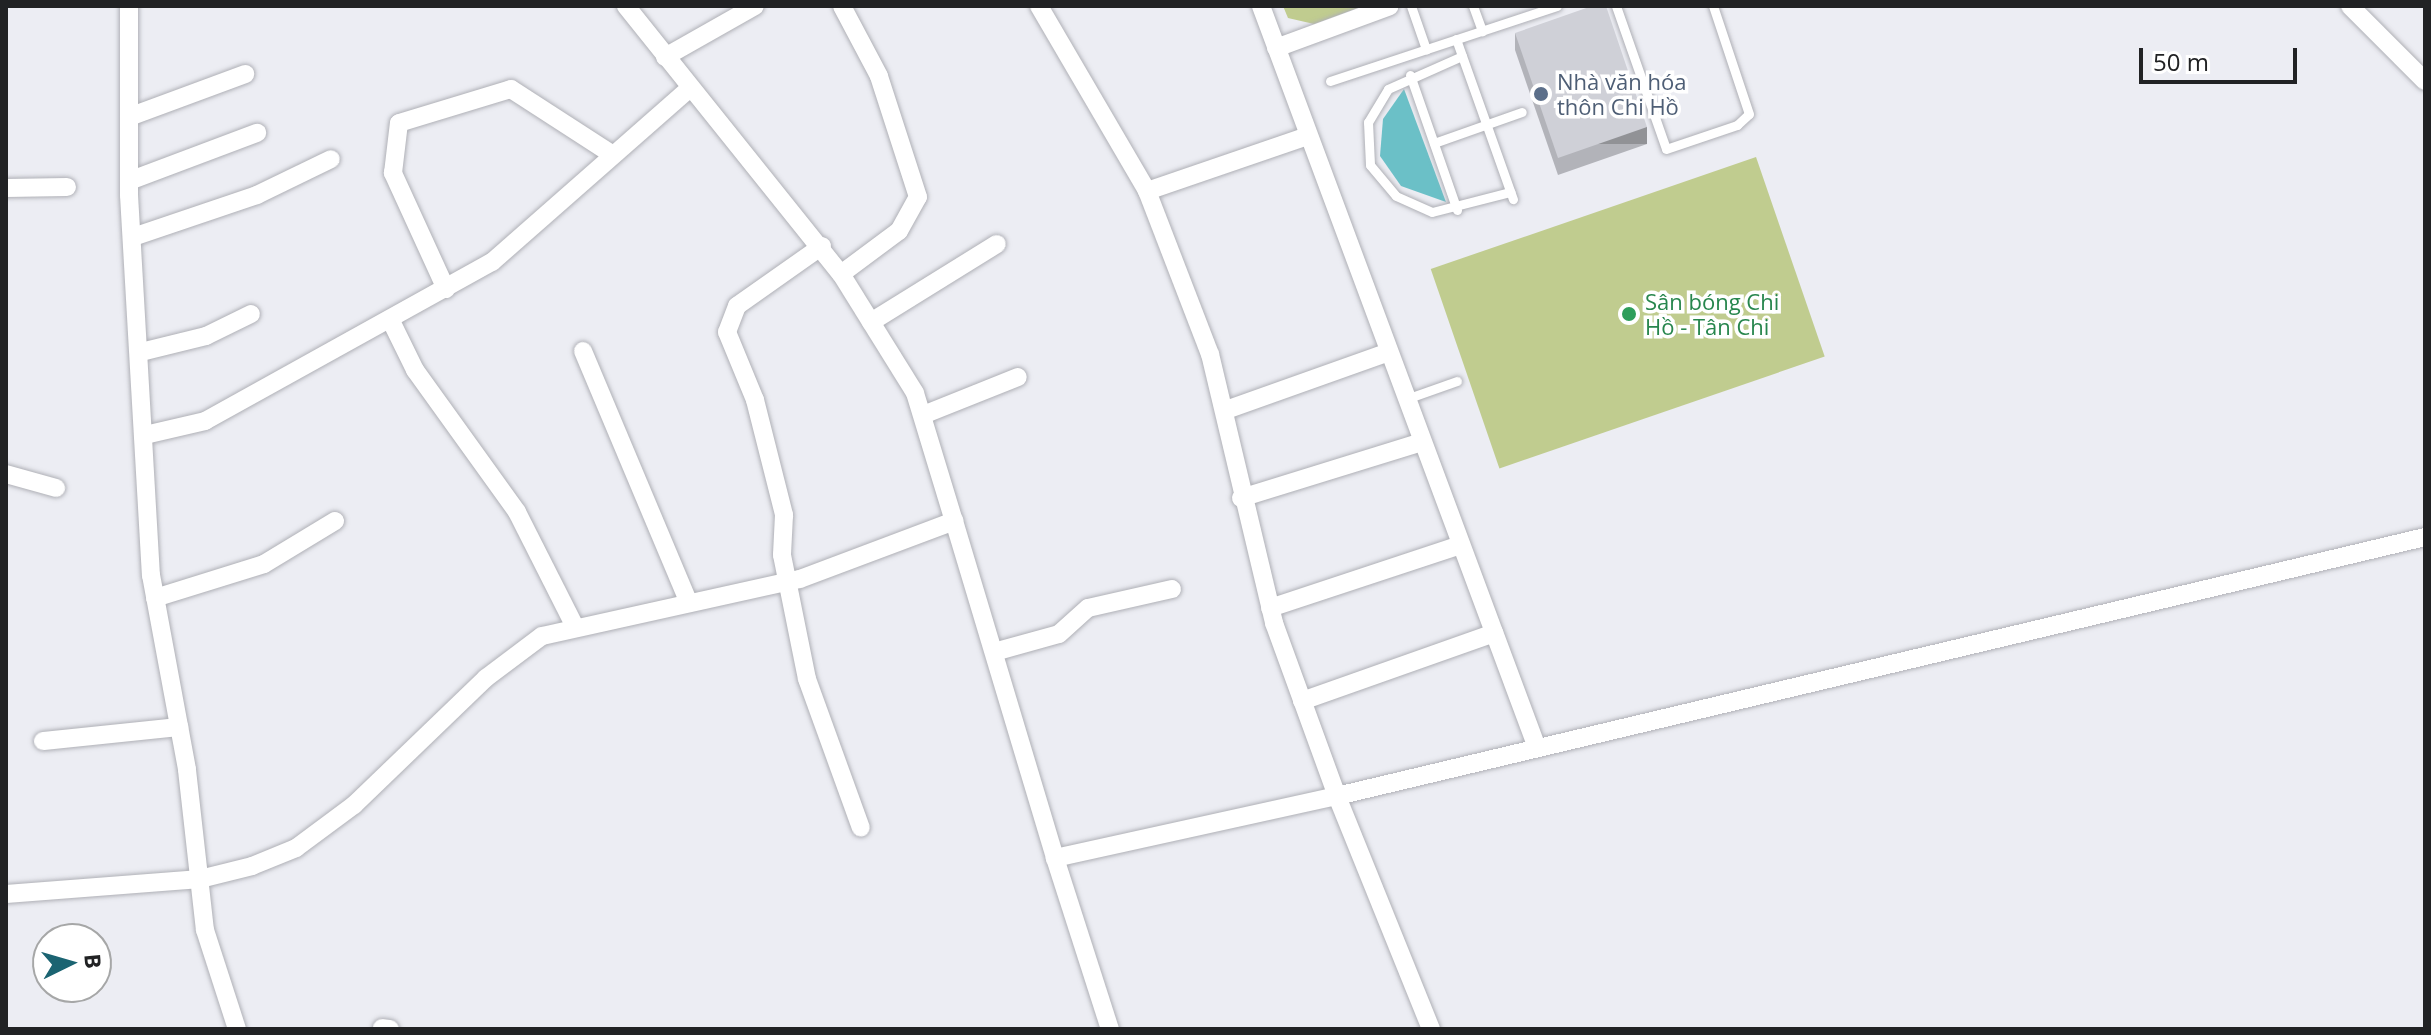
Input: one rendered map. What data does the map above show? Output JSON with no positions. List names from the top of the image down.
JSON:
{
  "places": ["Nhà văn hóa thôn Chi Hồ", "Sân bóng Chi Hồ - Tân Chi"],
  "scale_bar": "50 m",
  "north": "right"
}
